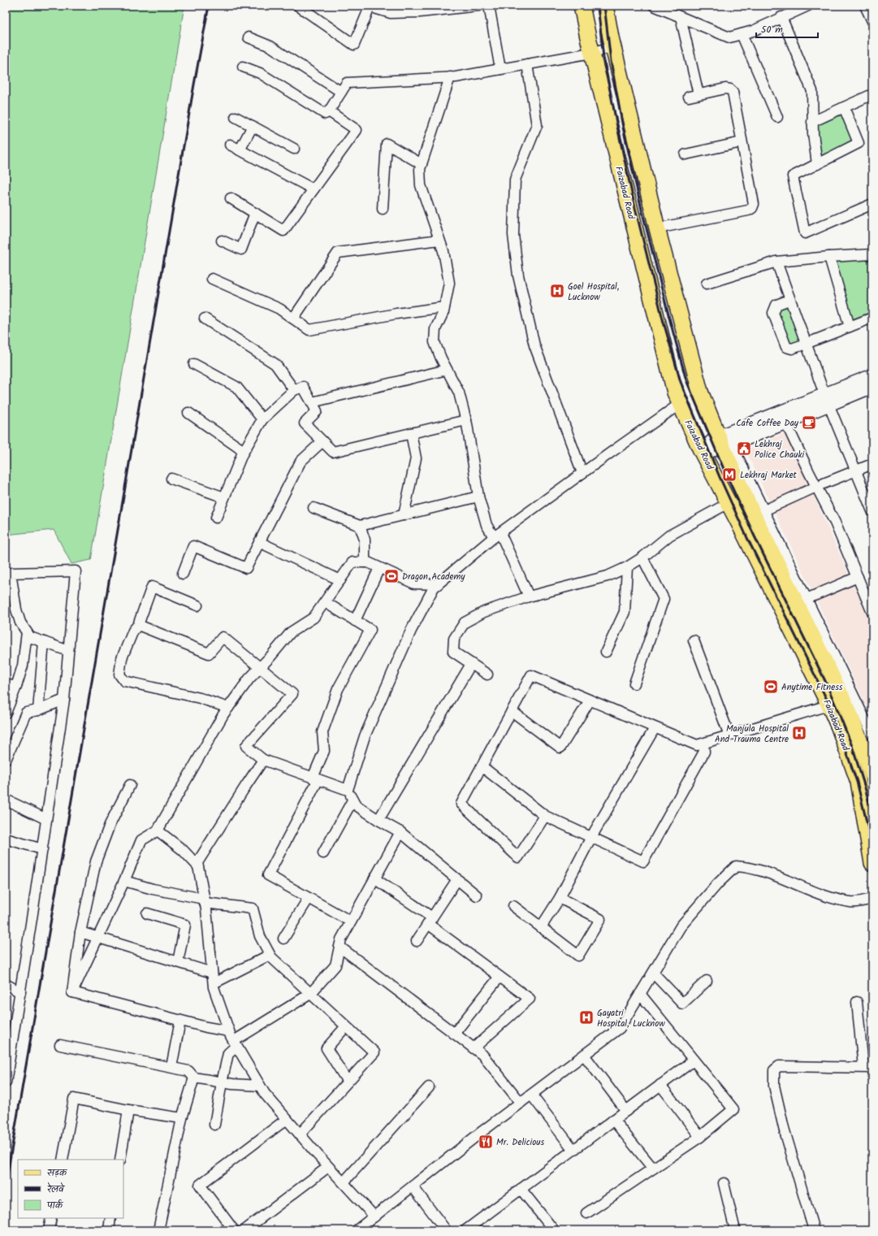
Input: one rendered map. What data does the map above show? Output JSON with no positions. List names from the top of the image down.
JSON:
{
  "streets": {
    "main road": ["Faizabad Road"]
  },
  "places": {
    "hospital": ["Goel Hospital, Lucknow", "Manjula Hospital And Trauma Centre", "Gayatri Hospital, Lucknow"],
    "cafe": ["Cafe Coffee Day"],
    "public building": ["Lekhraj Police Chauki"],
    "metro station": ["Lekhraj Market"],
    "sports": ["Dragon Academy", "Anytime Fitness"],
    "restaurant": ["Mr. Delicious"]
  },
  "legend": ["सड़क", "रेलवे", "पार्क"],
  "scale_bar": "50 m"
}
